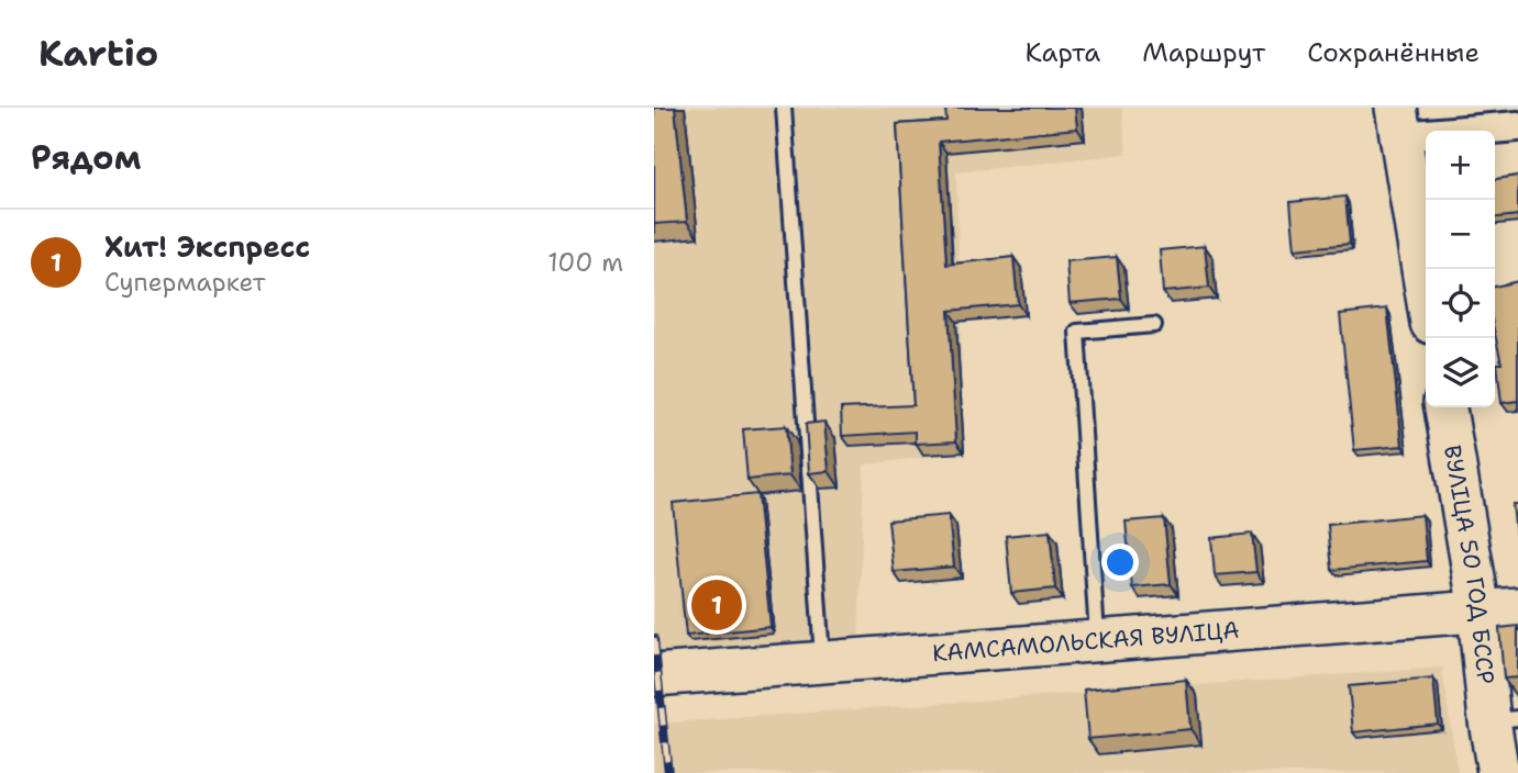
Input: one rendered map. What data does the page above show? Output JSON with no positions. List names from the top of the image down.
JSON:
{
  "streets": {
    "main road": ["ВУЛІЦА 50 ГОД БССР", "КАМСАМОЛЬСКАЯ ВУЛІЦА"]
  },
  "crossings": [
    ["ВУЛІЦА 50 ГОД БССР", "КАМСАМОЛЬСКАЯ ВУЛІЦА"]
  ],
  "page": {
    "header": "Kartio",
    "nav": ["Карта", "Маршрут", "Сохранённые"],
    "heading": "Рядом",
    "map_buttons": ["+", "−"],
    "list": [
      {
        "mark": "1",
        "name": "Хит! Экспресс",
        "note": "Супермаркет",
        "value": "100 m"
      }
    ],
    "pins": "1"
  }
}
